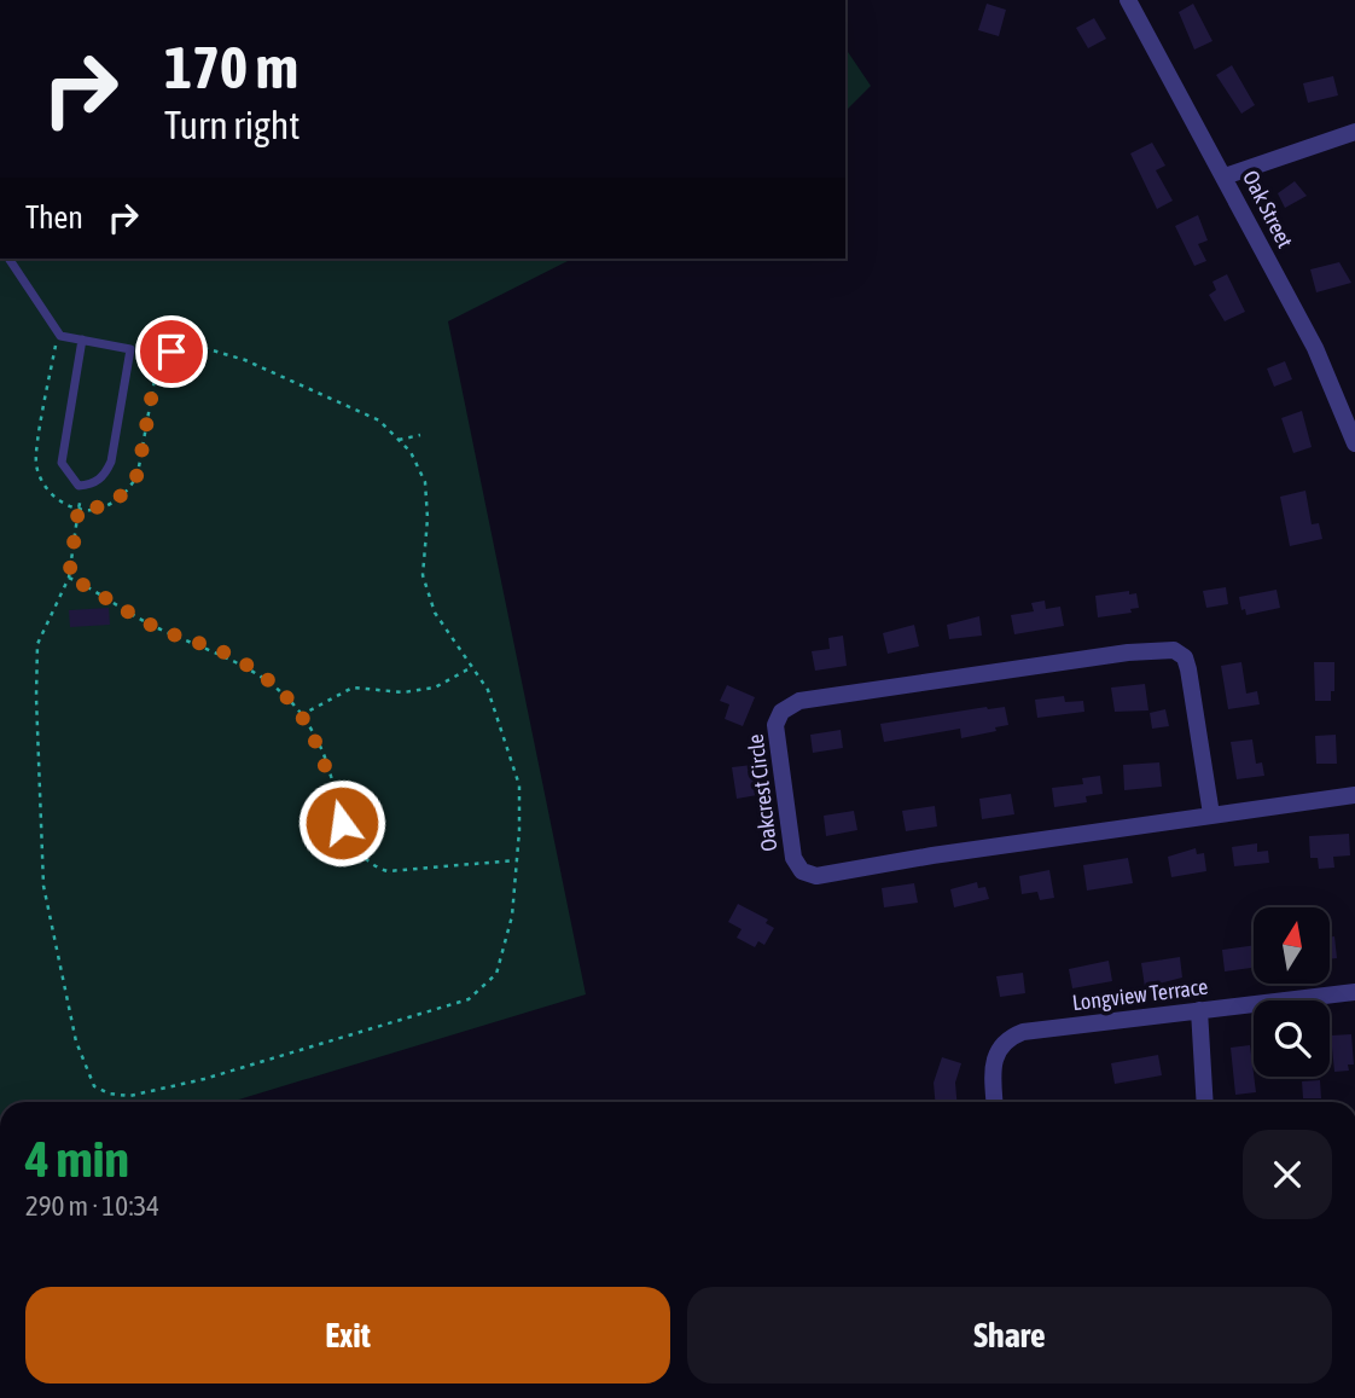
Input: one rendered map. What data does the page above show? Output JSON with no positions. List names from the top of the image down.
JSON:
{
  "streets": {
    "street": ["Oak Street", "Oakcrest Circle", "Longview Terrace"]
  },
  "north": "top",
  "page": {
    "turn": ["170 m", "Turn right"],
    "then": "Then",
    "heading": ["4 min", "290 m · 10:34"],
    "buttons": ["Exit", "Share"]
  }
}
